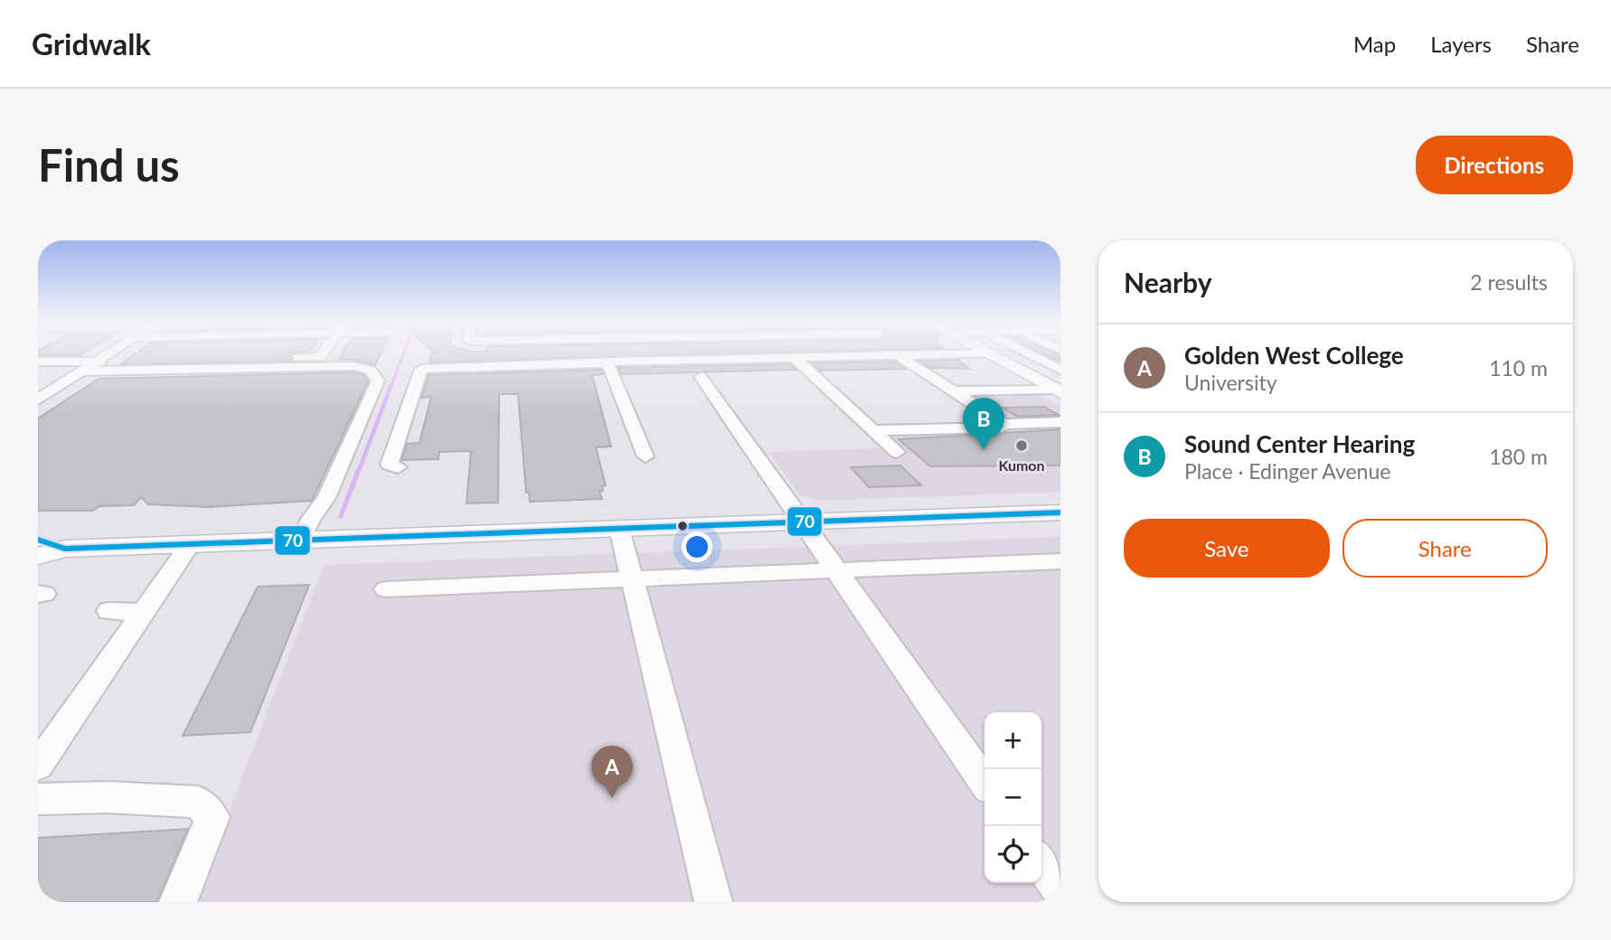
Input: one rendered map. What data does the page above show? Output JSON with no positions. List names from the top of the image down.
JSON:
{
  "places": ["Kumon"],
  "lines": ["transit line 70"],
  "page": {
    "header": "Gridwalk",
    "nav": ["Map", "Layers", "Share"],
    "buttons": [
      "Directions",
      ["Save", "Share"]
    ],
    "title": "Find us",
    "heading": ["Nearby", "2 results"],
    "list": [
      {
        "mark": "A",
        "name": "Golden West College",
        "note": "University",
        "value": "110 m"
      },
      {
        "mark": "B",
        "name": "Sound Center Hearing",
        "note": "Place · Edinger Avenue",
        "value": "180 m"
      }
    ],
    "pins": ["B", "A"],
    "map_buttons": ["+", "−"]
  }
}
